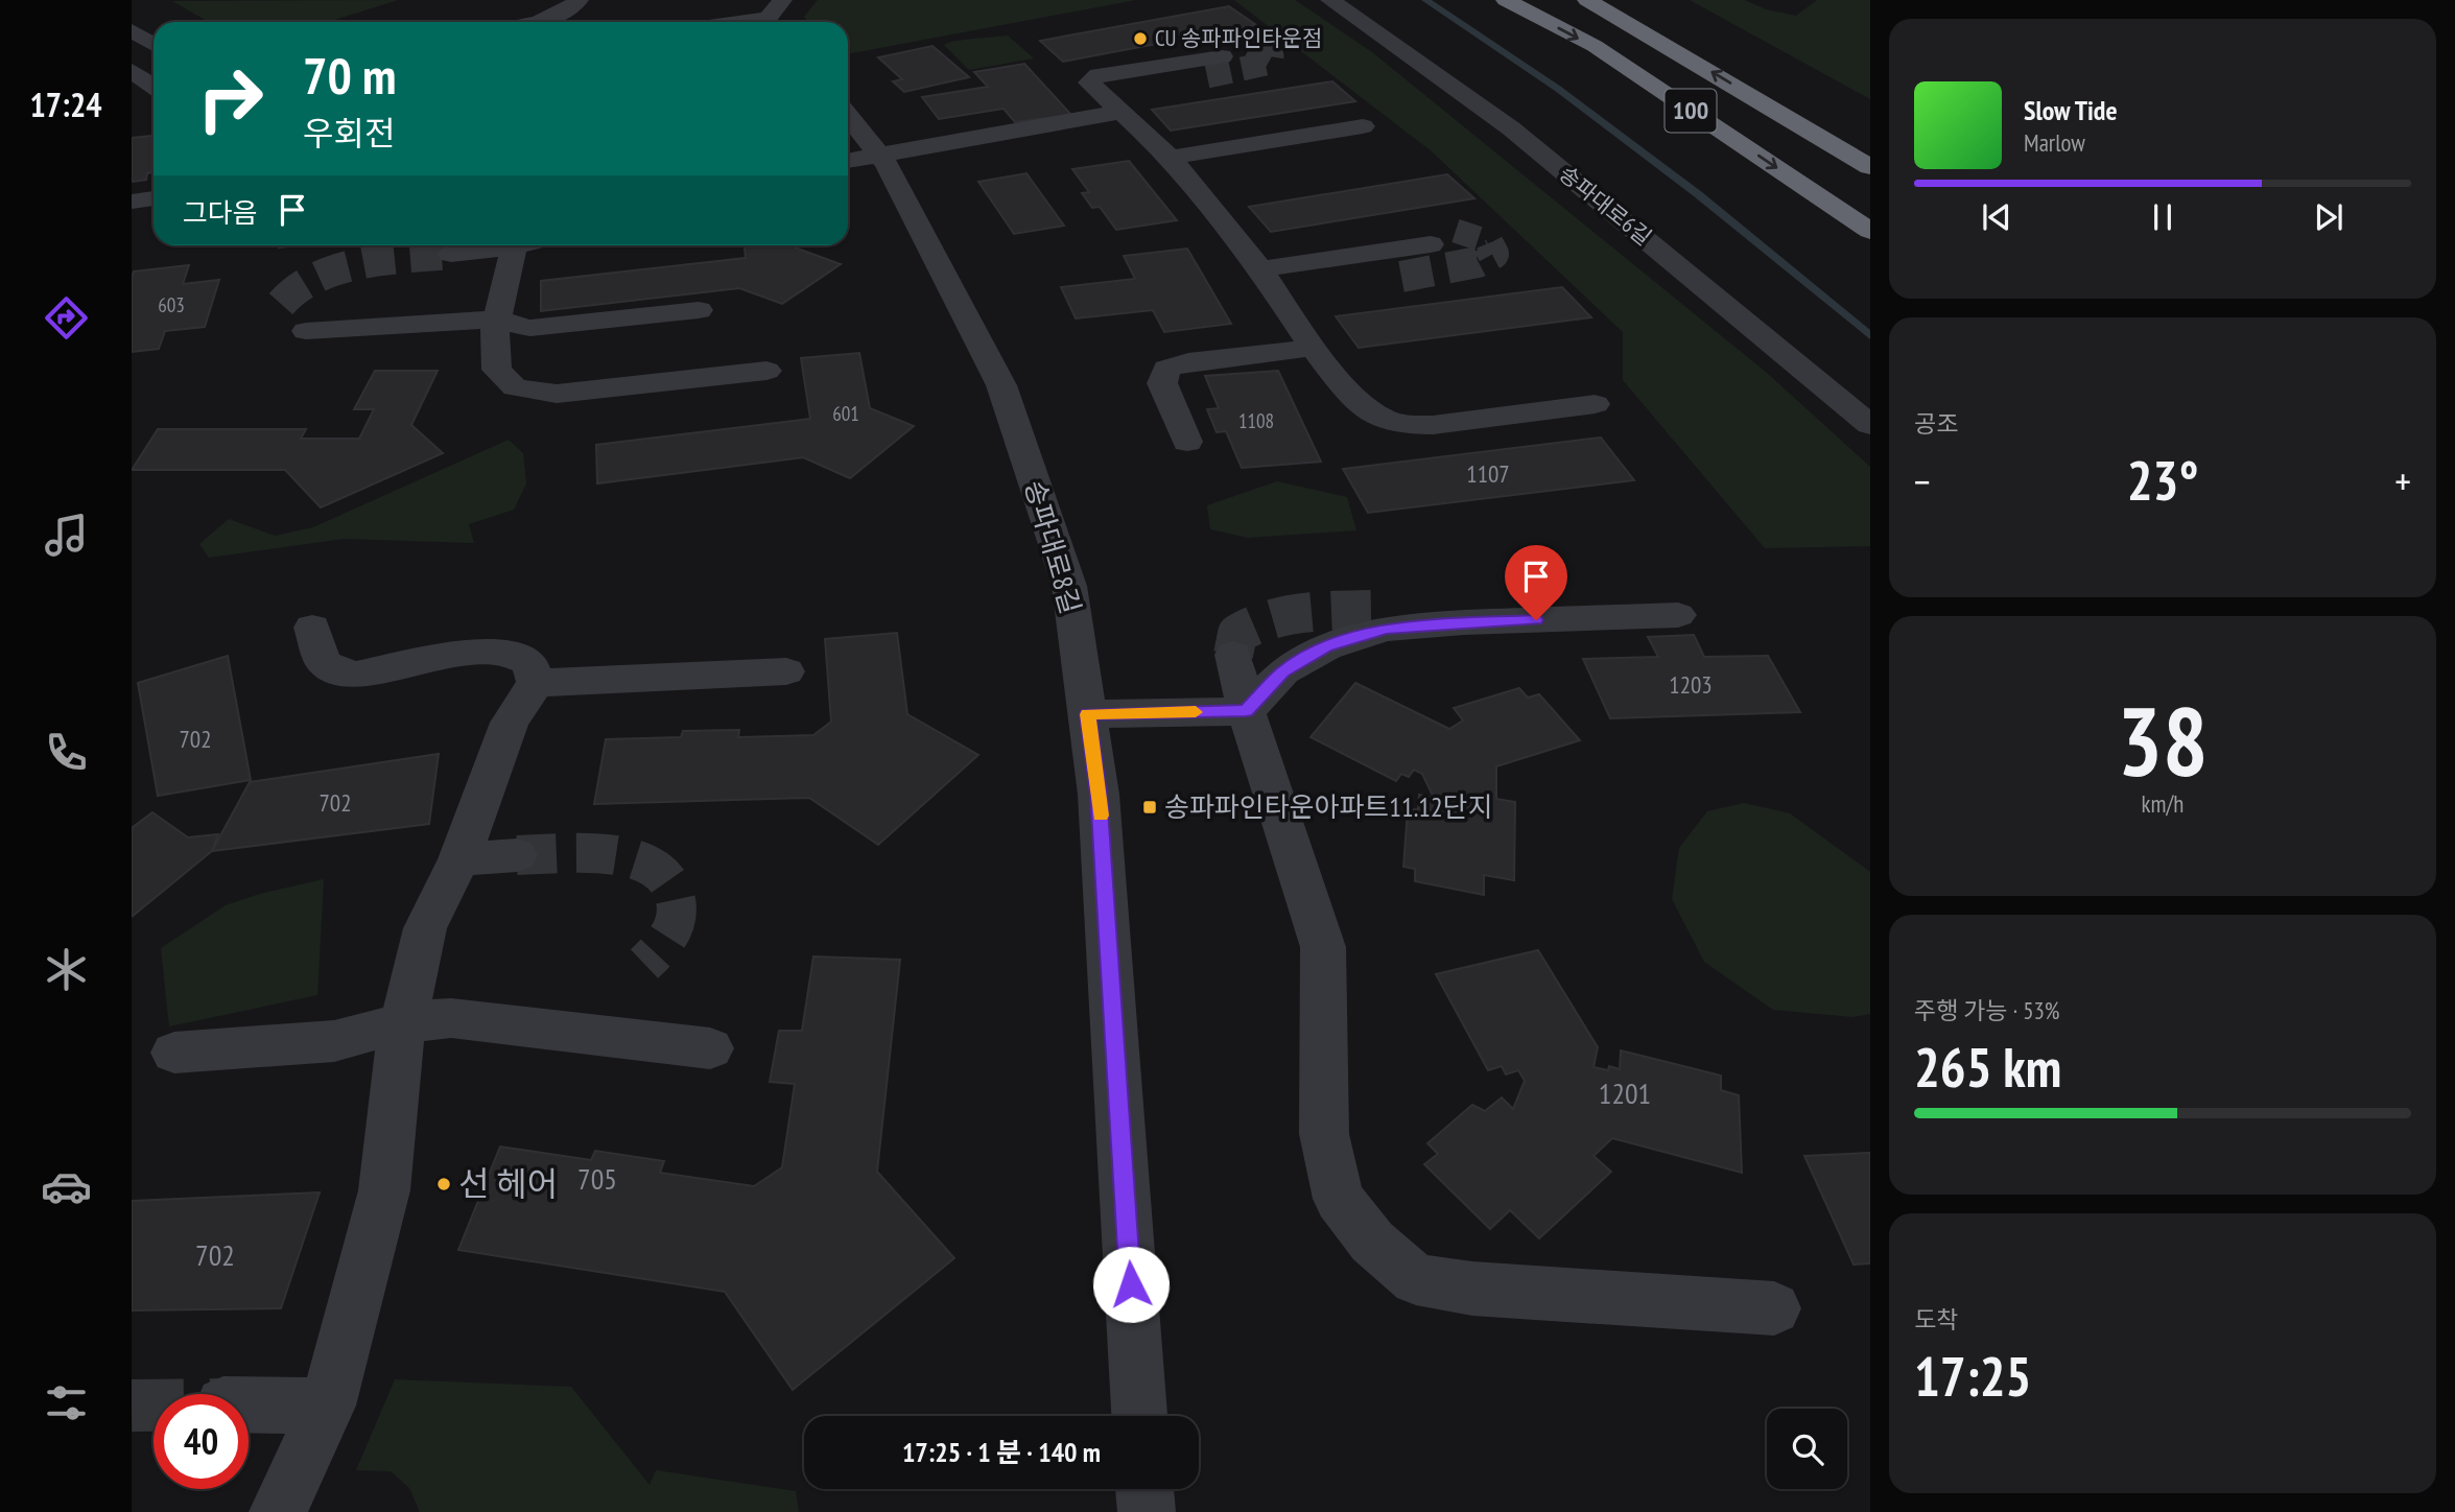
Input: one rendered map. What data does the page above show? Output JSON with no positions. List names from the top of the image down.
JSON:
{
  "streets": {
    "highway": ["100"],
    "street": ["송파대로6길", "송파대로8길"]
  },
  "places": {
    "other": ["CU 송파파인타운점", "선 헤어"],
    "transit": ["송파파인타운아파트11.12단지"]
  },
  "house_numbers": [
    "603",
    "601",
    "1108",
    "1107",
    "1203",
    "702",
    "702",
    "1201",
    "705",
    "702"
  ],
  "page": {
    "tabs": "17:24",
    "turn": ["70 m", "우회전"],
    "song": ["Slow Tide", "Marlow"],
    "then": "그다음",
    "tile": [
      "공조",
      ["38", "km/h"],
      ["주행 가능 · 53%", "265 km"],
      ["도착", "17:25"]
    ],
    "heat": ["−", "23°", "+"],
    "limit": "40",
    "trip": "17:25 · 1 분 · 140 m"
  }
}
